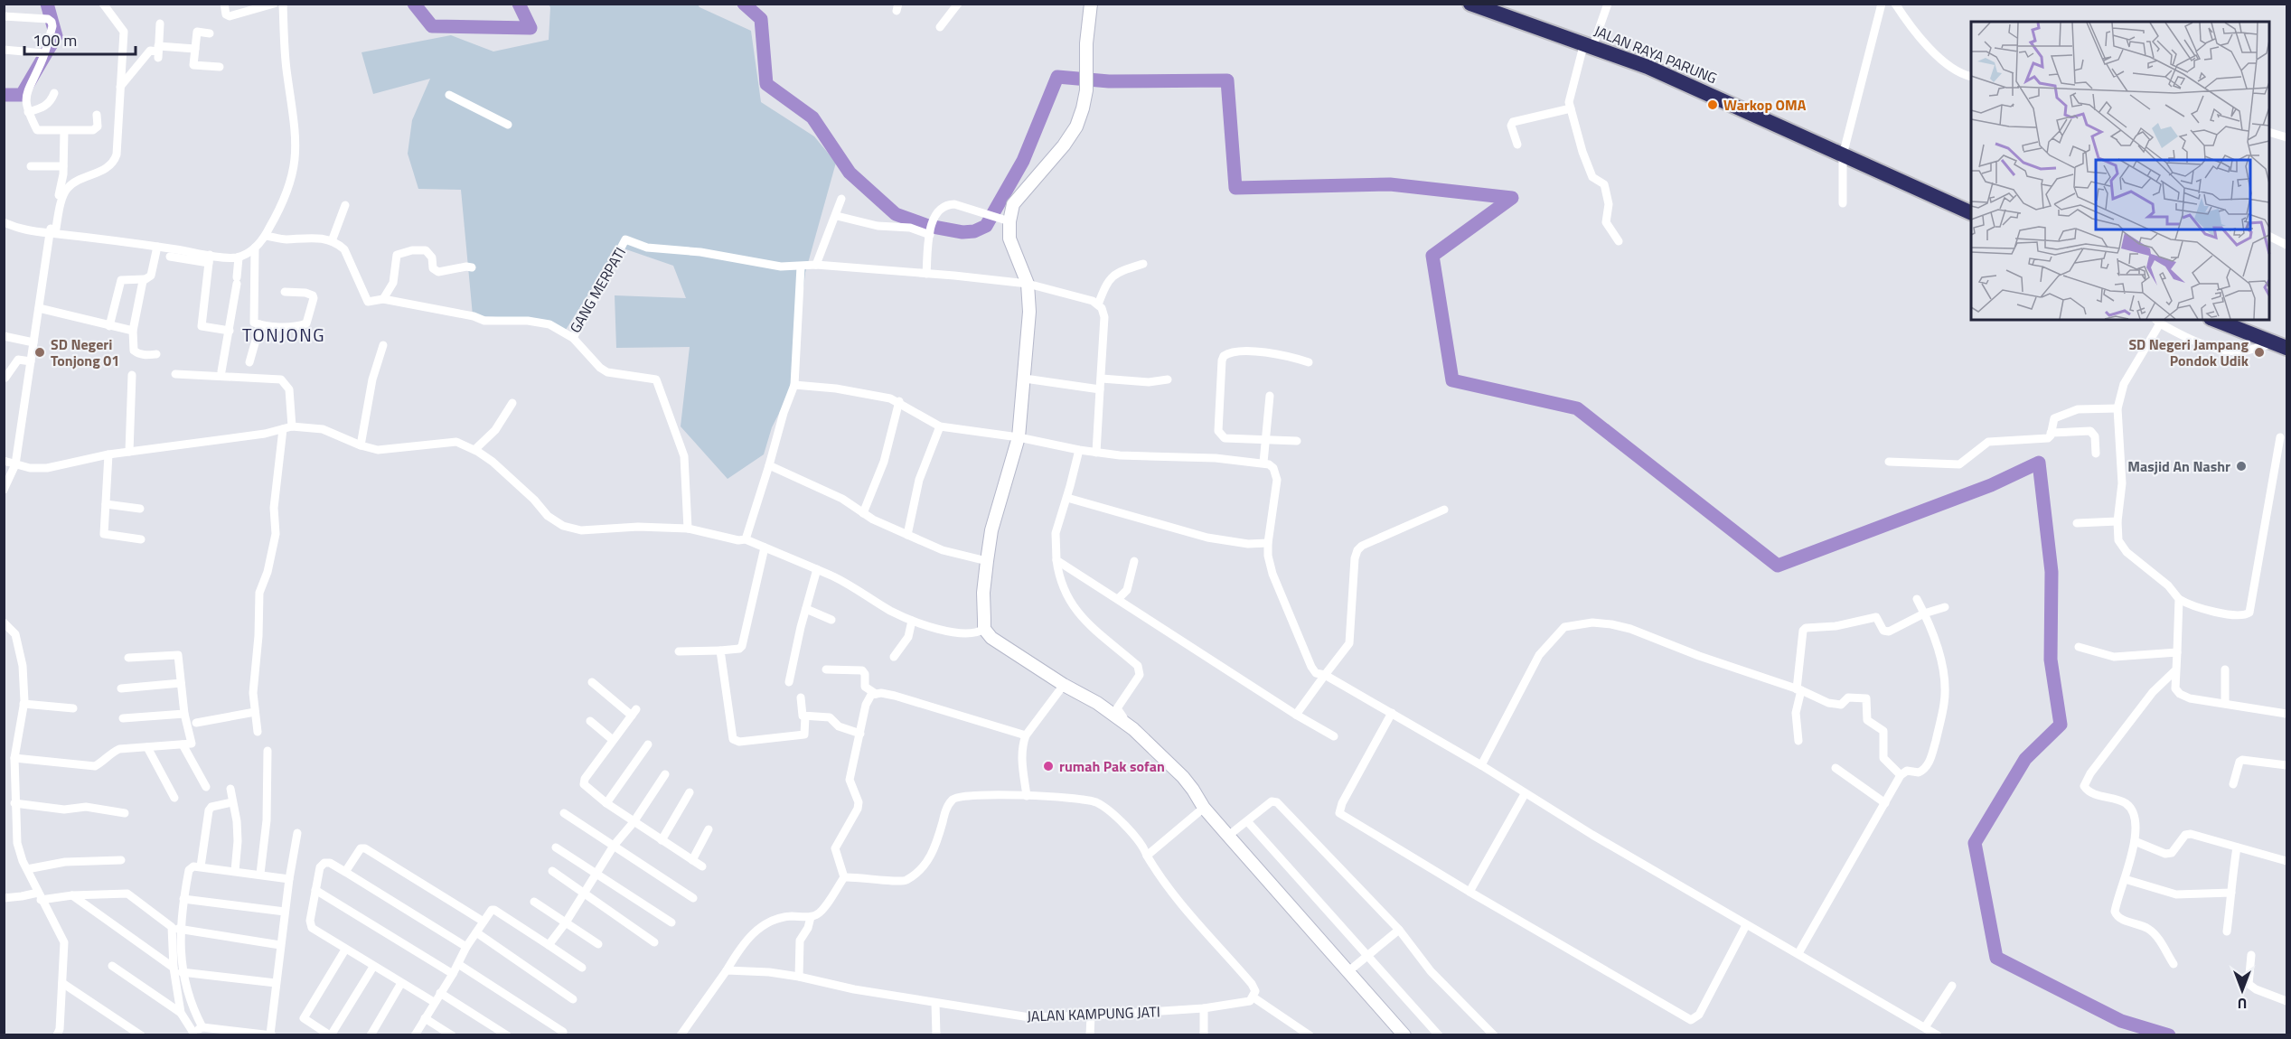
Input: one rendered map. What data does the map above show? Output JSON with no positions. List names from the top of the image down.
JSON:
{
  "streets": {
    "highway": ["JALAN RAYA PARUNG"],
    "street": ["GANG MERPATI", "JALAN KAMPUNG JATI"]
  },
  "districts": ["TONJONG"],
  "places": [
    "Warkop OMA",
    "SD Negeri Tonjong 01",
    "SD Negeri Jampang Pondok Udik",
    "Masjid An Nashr",
    "rumah Pak sofan"
  ],
  "scale_bar": "100 m",
  "north": "bottom"
}
